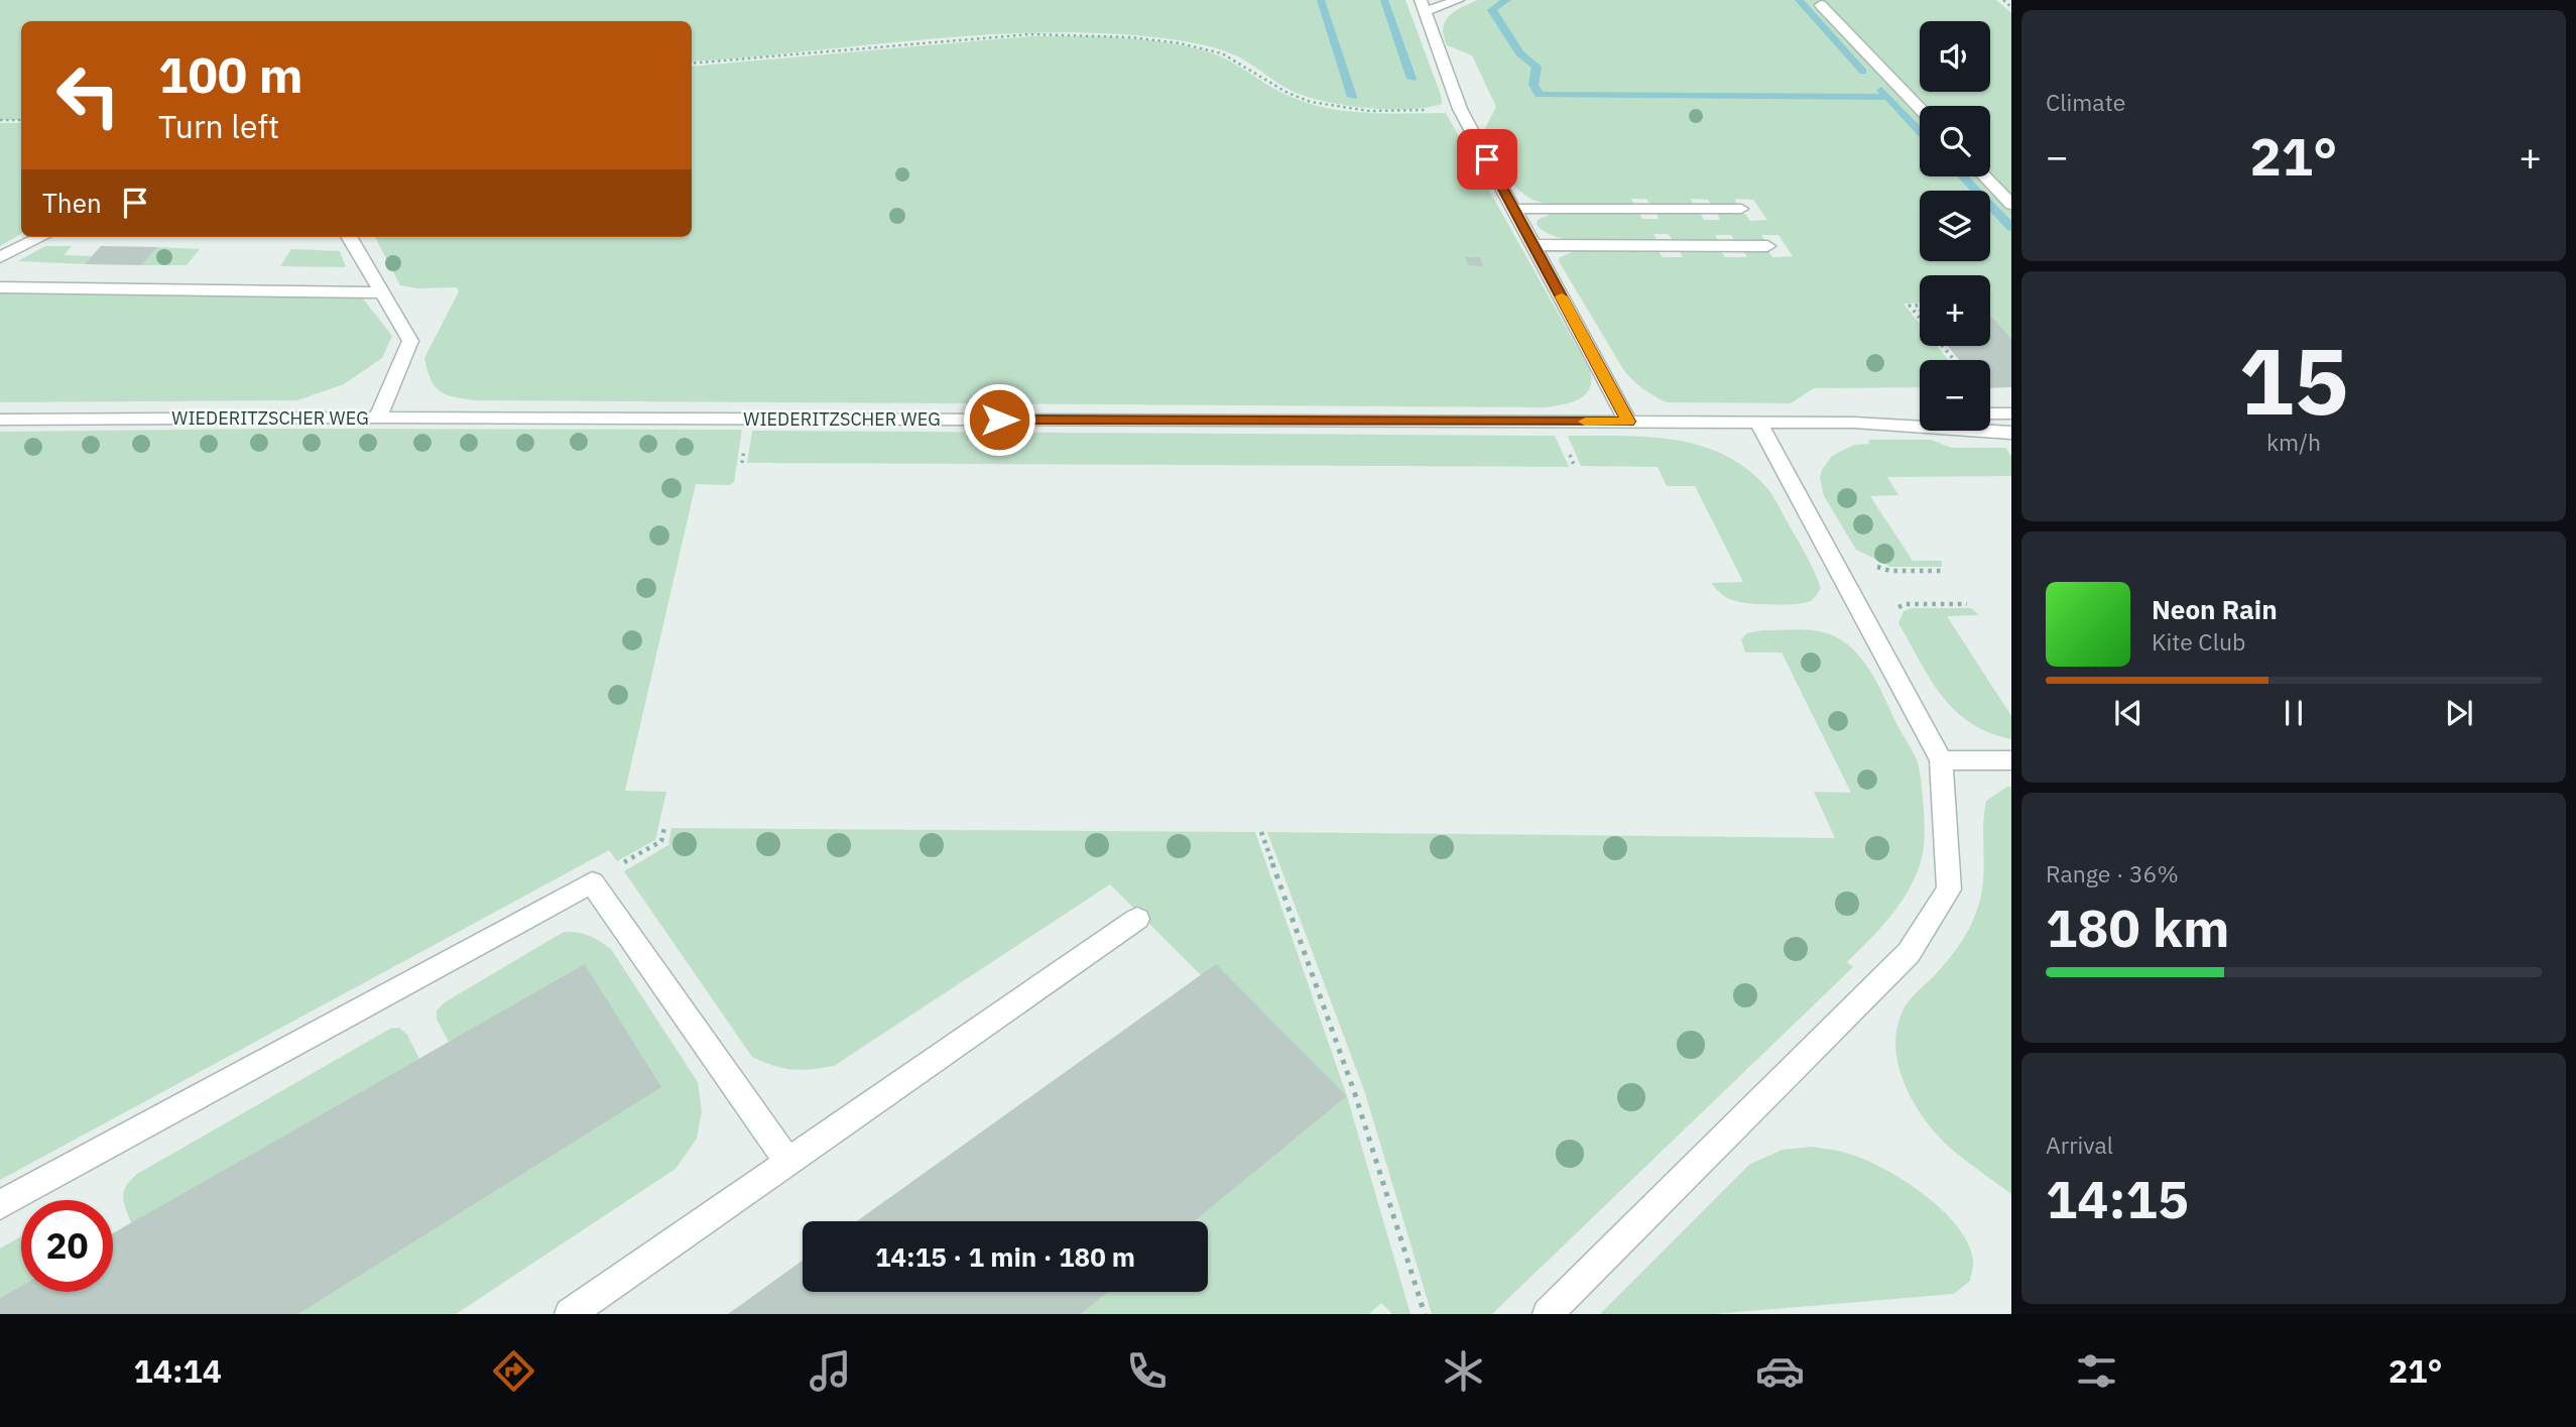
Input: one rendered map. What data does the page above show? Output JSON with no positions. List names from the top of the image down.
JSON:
{
  "streets": {
    "lane": ["WIEDERITZSCHER WEG"]
  },
  "page": {
    "tile": [
      "Climate",
      ["15", "km/h"],
      ["Range · 36%", "180 km"],
      ["Arrival", "14:15"]
    ],
    "map_buttons": ["+", "−"],
    "turn": ["100 m", "Turn left"],
    "heat": ["−", "21°", "+"],
    "then": "Then",
    "song": ["Neon Rain", "Kite Club"],
    "limit": "20",
    "trip": "14:15 · 1 min · 180 m",
    "tabs": ["14:14", "21°"]
  }
}
